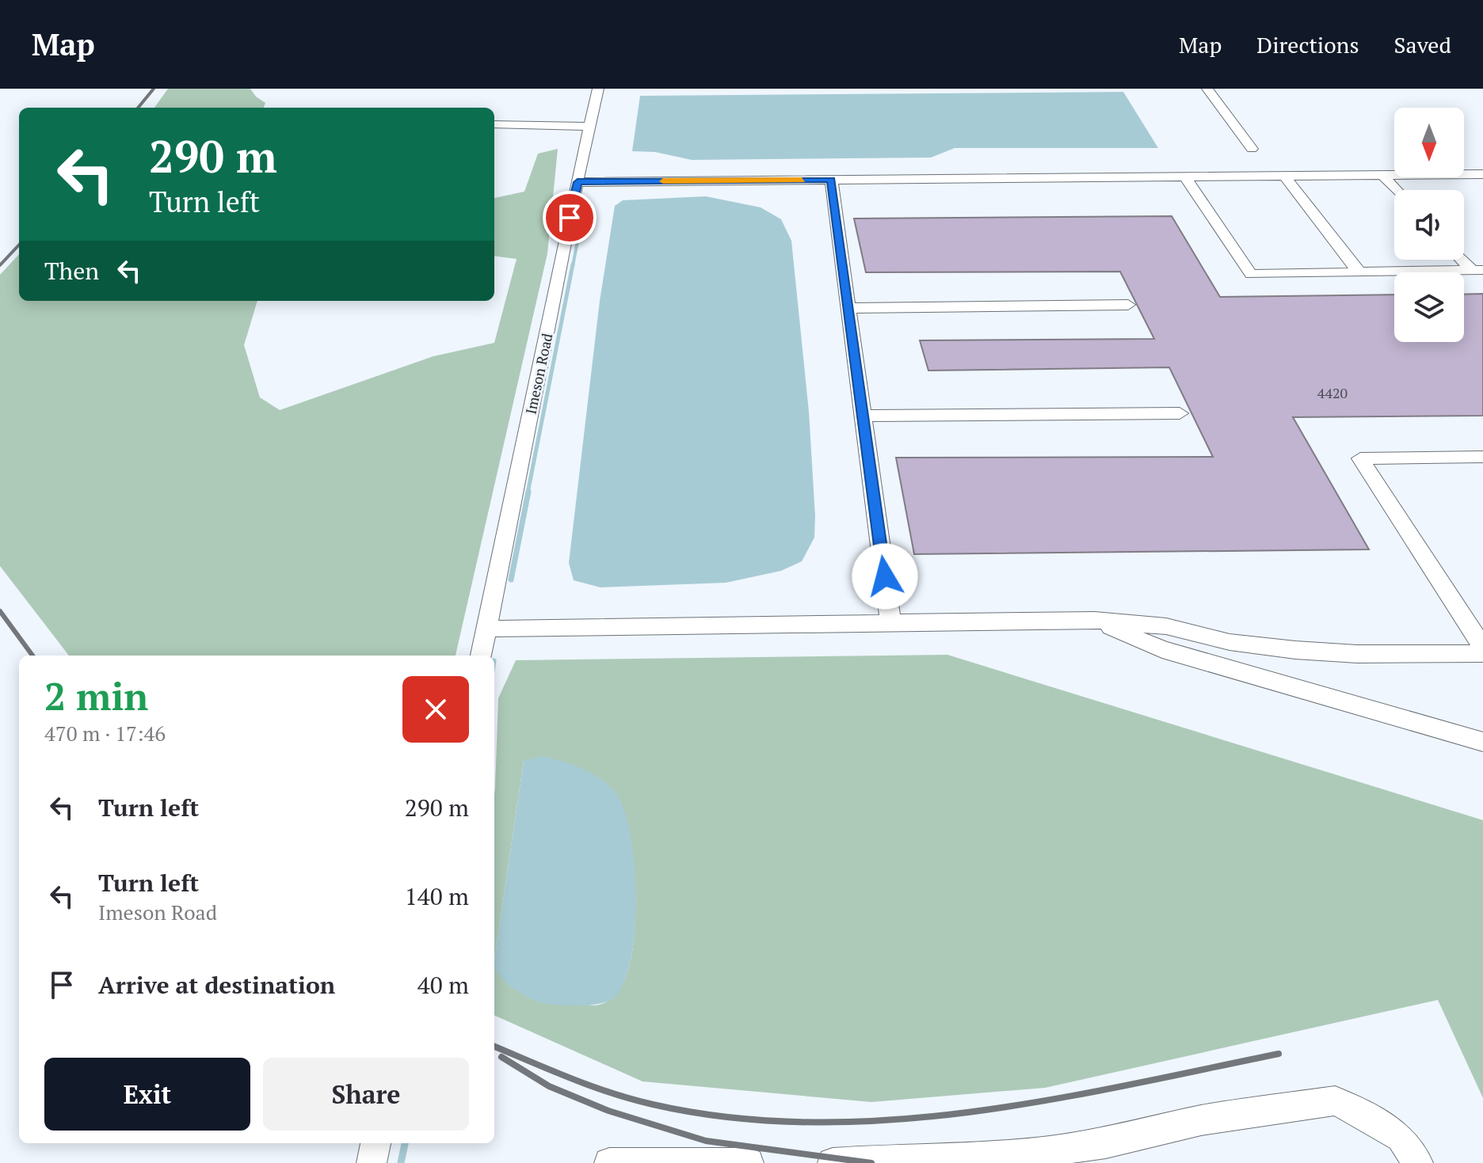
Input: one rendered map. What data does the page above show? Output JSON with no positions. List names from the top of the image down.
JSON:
{
  "streets": {
    "street": ["Imeson Road"]
  },
  "house_numbers": ["4420"],
  "north": "bottom",
  "page": {
    "header": "Map",
    "nav": ["Map", "Directions", "Saved"],
    "turn": ["290 m", "Turn left"],
    "then": "Then",
    "heading": ["2 min", "470 m · 17:46"],
    "list": [
      {
        "name": "Turn left",
        "value": "290 m"
      },
      {
        "name": "Turn left",
        "note": "Imeson Road",
        "value": "140 m"
      },
      {
        "name": "Arrive at destination",
        "value": "40 m"
      }
    ],
    "buttons": ["Exit", "Share"]
  }
}
